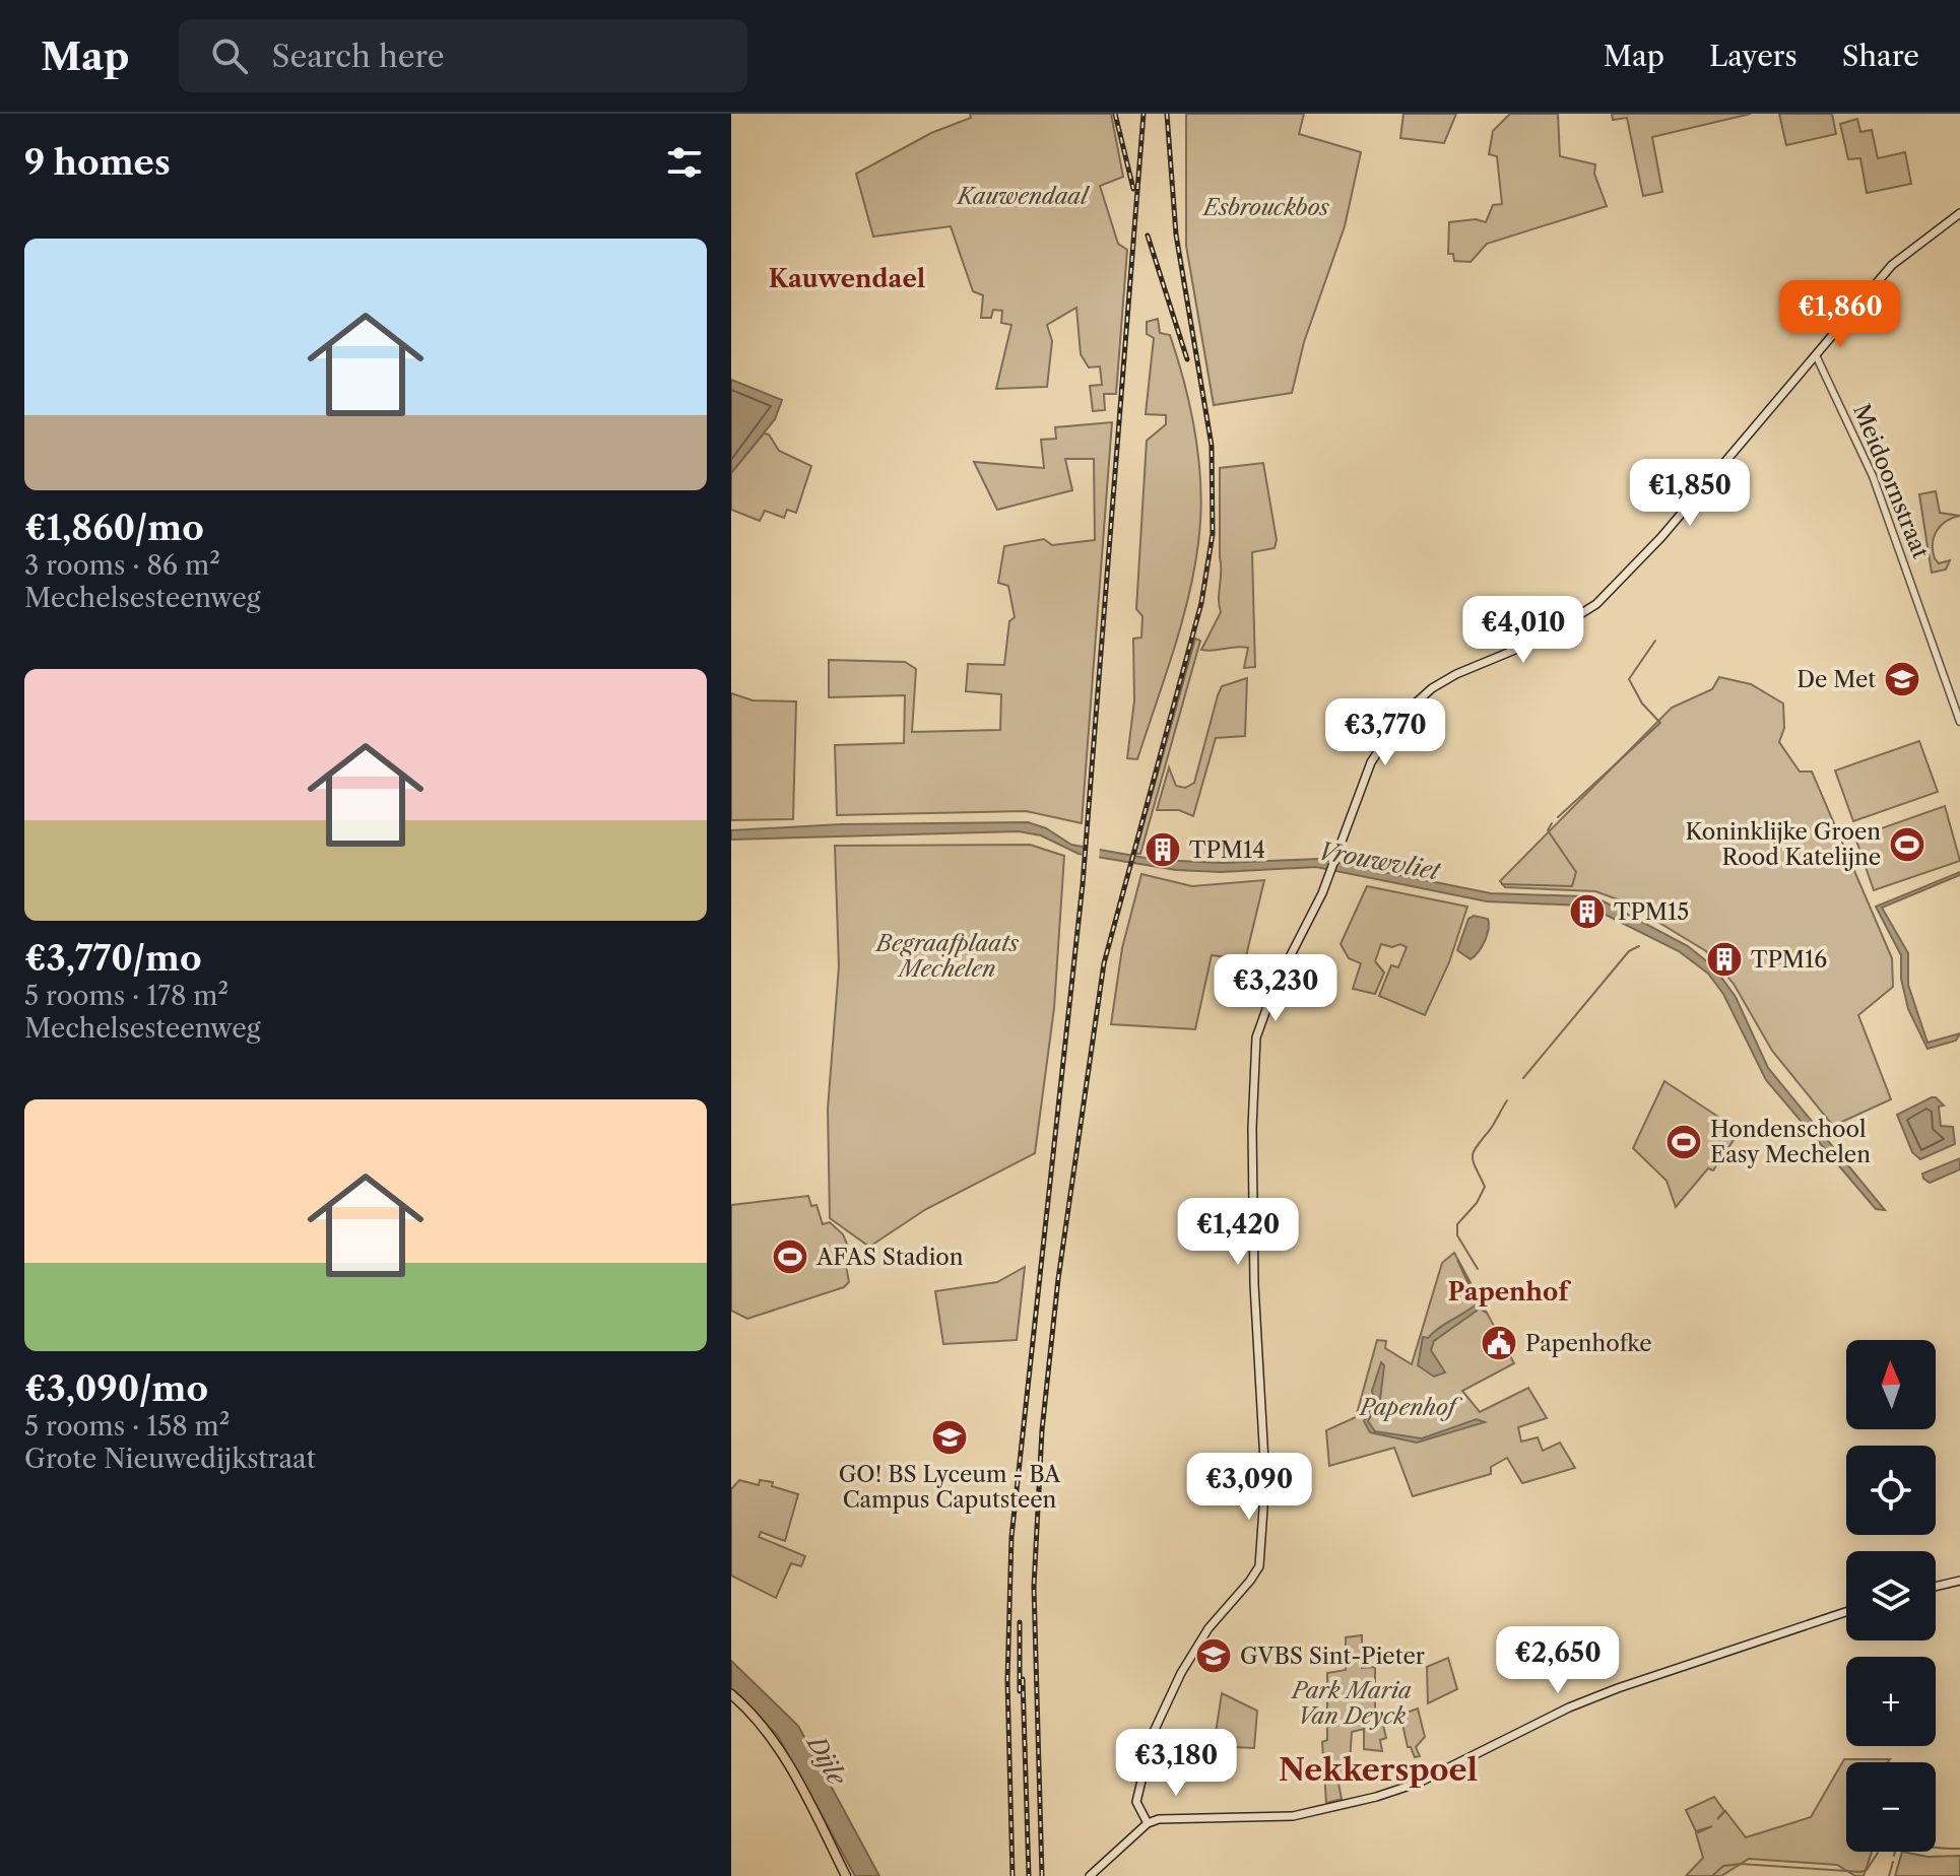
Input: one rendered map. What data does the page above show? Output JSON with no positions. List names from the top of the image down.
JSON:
{
  "streets": {
    "street": ["Meidoornstraat"]
  },
  "districts": ["Kauwendael", "Papenhof", "Nekkerspoel"],
  "water": ["Vrouwvliet", "Dijle"],
  "parks": [
    "Kauwendaal",
    "Esbrouckbos",
    "Begraafplaats Mechelen",
    "Papenhof",
    "Park Maria Van Deyck"
  ],
  "places": {
    "school or university": ["De Met", "GO! BS Lyceum - BA Campus Caputsteen", "GVBS Sint-Pieter"],
    "sports": ["Koninklijke Groen Rood Katelijne", "Hondenschool Easy Mechelen", "AFAS Stadion"],
    "building": ["TPM14", "TPM15", "TPM16"],
    "public building": ["Papenhofke"]
  },
  "north": "top",
  "page": {
    "header": "Map",
    "search": "Search here",
    "nav": ["Map", "Layers", "Share"],
    "heading": "9 homes",
    "list": [
      {
        "name": "€1,860/mo",
        "note": "3 rooms · 86 m² · Mechelsesteenweg"
      },
      {
        "name": "€3,770/mo",
        "note": "5 rooms · 178 m² · Mechelsesteenweg"
      },
      {
        "name": "€3,090/mo",
        "note": "5 rooms · 158 m² · Grote Nieuwedijkstraat"
      }
    ],
    "price": [
      "€1,860",
      "€1,850",
      "€4,010",
      "€3,770",
      "€3,230",
      "€1,420",
      "€3,090",
      "€2,650",
      "€3,180"
    ],
    "map_buttons": ["+", "−"]
  }
}
